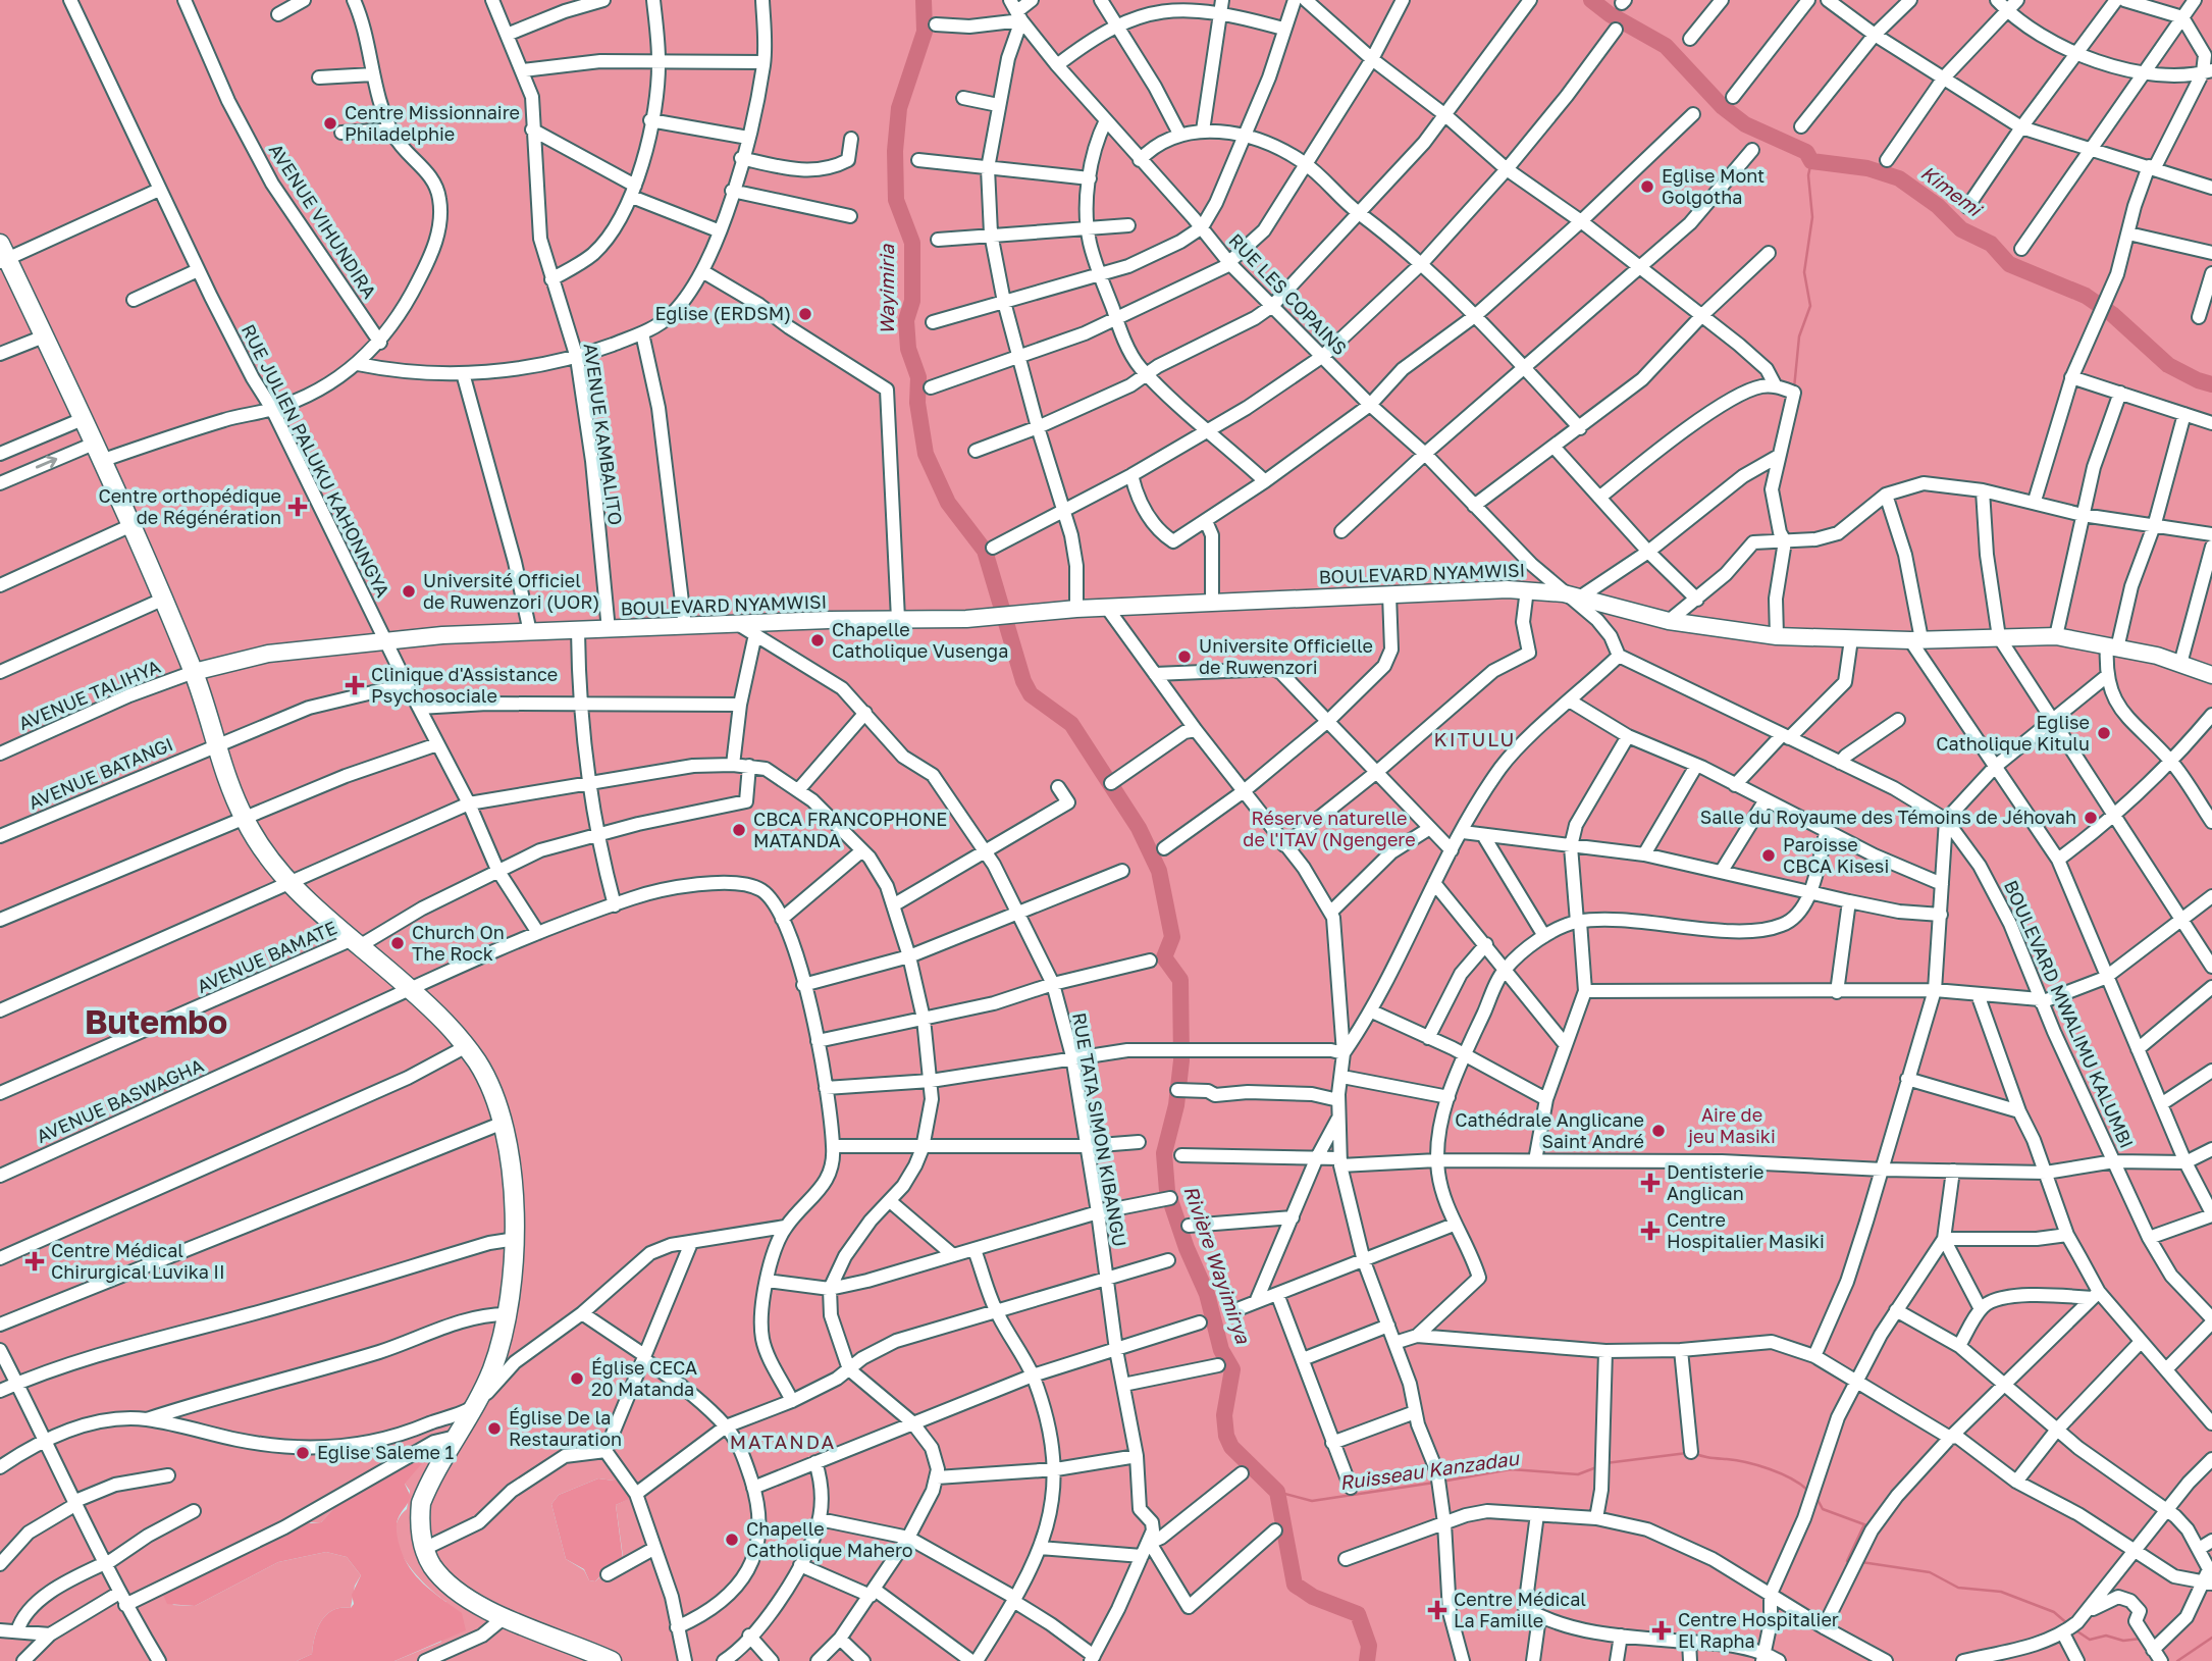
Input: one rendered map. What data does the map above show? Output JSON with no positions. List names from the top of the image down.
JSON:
{
  "streets": {
    "main road": ["BOULEVARD NYAMWISI"],
    "street": [
      "AVENUE VIHUNDIRA",
      "RUE LES COPAINS",
      "AVENUE KAMBALITO",
      "RUE JULIEN PALUKU KAHONNGYA",
      "AVENUE TALIHYA",
      "AVENUE BATANGI",
      "AVENUE BAMATE",
      "BOULEVARD MWALIMU KALUMBI",
      "AVENUE BASWAGHA",
      "RUE TATA SIMON KIBANGU"
    ]
  },
  "crossings": [
    ["RUE LES COPAINS", "BOULEVARD NYAMWISI"],
    ["AVENUE KAMBALITO", "BOULEVARD NYAMWISI"],
    ["RUE JULIEN PALUKU KAHONNGYA", "BOULEVARD NYAMWISI"],
    ["RUE JULIEN PALUKU KAHONNGYA", "AVENUE BATANGI"],
    ["RUE JULIEN PALUKU KAHONNGYA", "AVENUE BAMATE"],
    ["RUE JULIEN PALUKU KAHONNGYA", "AVENUE BASWAGHA"],
    ["BOULEVARD NYAMWISI", "AVENUE TALIHYA"],
    ["BOULEVARD NYAMWISI", "RUE TATA SIMON KIBANGU"]
  ],
  "districts": ["KITULU", "Butembo", "MATANDA"],
  "water": [
    "Kimemi",
    "Wayimiria",
    "Rivière Wayimirya",
    "Ruisseau Kanzadau"
  ],
  "parks": ["Réserve naturelle de l'ITAV (Ngengere", "Aire de jeu Masiki"],
  "places": {
    "other": [
      "Centre Missionnaire Philadelphie",
      "Eglise Mont Golgotha",
      "Eglise (ERDSM)",
      "Université Officiel de Ruwenzori (UOR)",
      "Chapelle Catholique Vusenga",
      "Universite Officielle de Ruwenzori",
      "Eglise Catholique Kitulu",
      "Salle du Royaume des Témoins de Jéhovah",
      "CBCA FRANCOPHONE MATANDA",
      "Paroisse CBCA Kisesi",
      "Church On The Rock",
      "Cathédrale Anglicane Saint André",
      "Église CECA 20 Matanda",
      "Église De la Restauration",
      "Eglise Saleme 1",
      "Chapelle Catholique Mahero"
    ],
    "health": [
      "Centre orthopédique de Régénération",
      "Clinique d'Assistance Psychosociale",
      "Dentisterie Anglican",
      "Centre Hospitalier Masiki",
      "Centre Médical Chirurgical Luvika II",
      "Centre Médical La Famille",
      "Centre Hospitalier El Rapha"
    ]
  }
}
